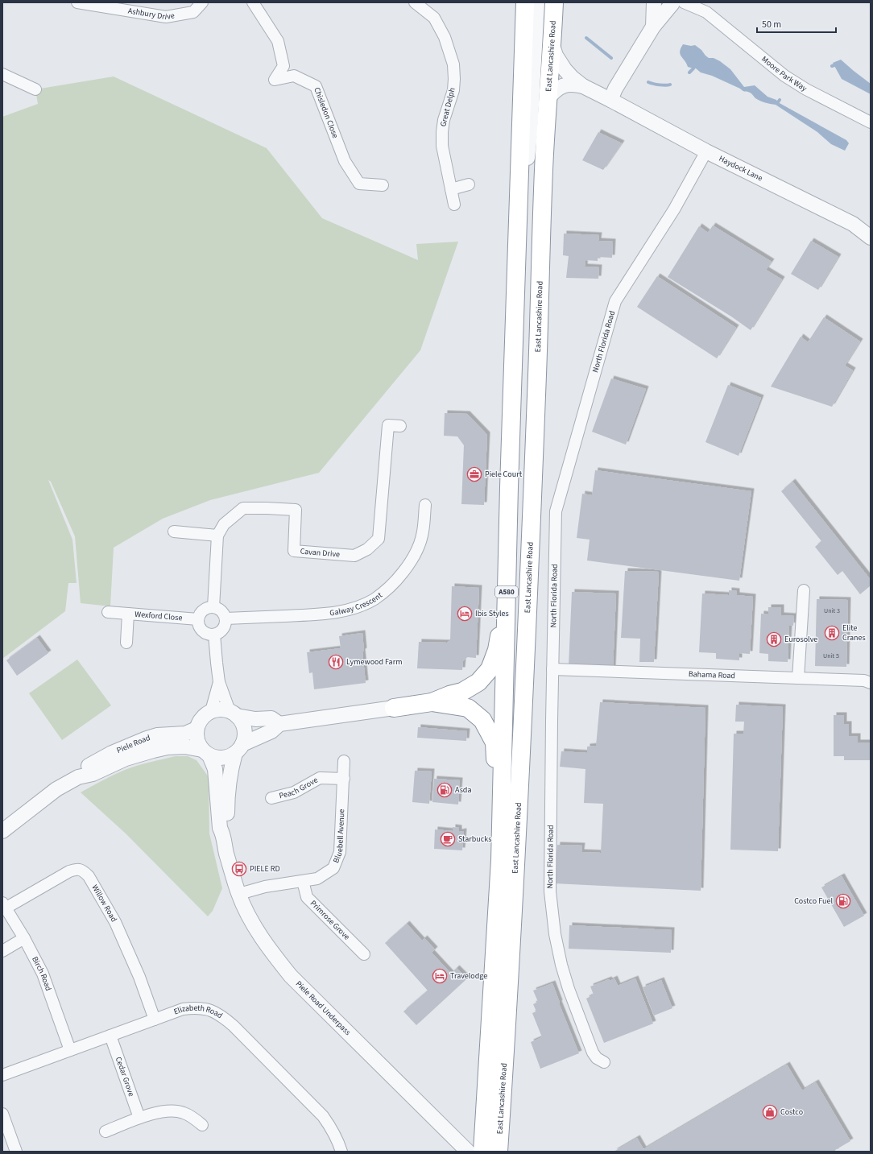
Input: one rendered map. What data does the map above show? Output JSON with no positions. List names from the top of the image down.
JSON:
{
  "streets": {
    "highway": ["East Lancashire Road", "A580"],
    "street": [
      "Ashbury Drive",
      "Moore Park Way",
      "Great Delph",
      "Chisledon Close",
      "Haydock Lane",
      "North Florida Road",
      "Cavan Drive",
      "Galway Crescent",
      "Wexford Close",
      "Bahama Road",
      "Piele Road",
      "Peach Grove",
      "Bluebell Avenue",
      "Willow Road",
      "Primrose Grove",
      "Birch Road",
      "Piele Road Underpass",
      "Elizabeth Road",
      "Cedar Grove"
    ]
  },
  "crossings": [
    ["East Lancashire Road", "Haydock Lane"],
    ["Haydock Lane", "North Florida Road"],
    ["North Florida Road", "Bahama Road"],
    ["Galway Crescent", "Wexford Close"],
    ["Piele Road", "Piele Road Underpass"],
    ["Peach Grove", "Bluebell Avenue"],
    ["Bluebell Avenue", "Primrose Grove"],
    ["Bluebell Avenue", "Piele Road Underpass"],
    ["Willow Road", "Birch Road"],
    ["Willow Road", "Elizabeth Road"],
    ["Birch Road", "Elizabeth Road"],
    ["Elizabeth Road", "Cedar Grove"]
  ],
  "places": {
    "office": ["Piele Court"],
    "hotel": ["Ibis Styles", "Travelodge"],
    "building": ["Elite Cranes", "Eurosolve"],
    "restaurant": ["Lymewood Farm"],
    "fuel station": ["Asda", "Costco Fuel"],
    "cafe": ["Starbucks"],
    "bus stop": ["PIELE RD"],
    "shop": ["Costco"]
  },
  "house_numbers": ["Unit 3", "Unit 5"],
  "scale_bar": "50 m"
}
